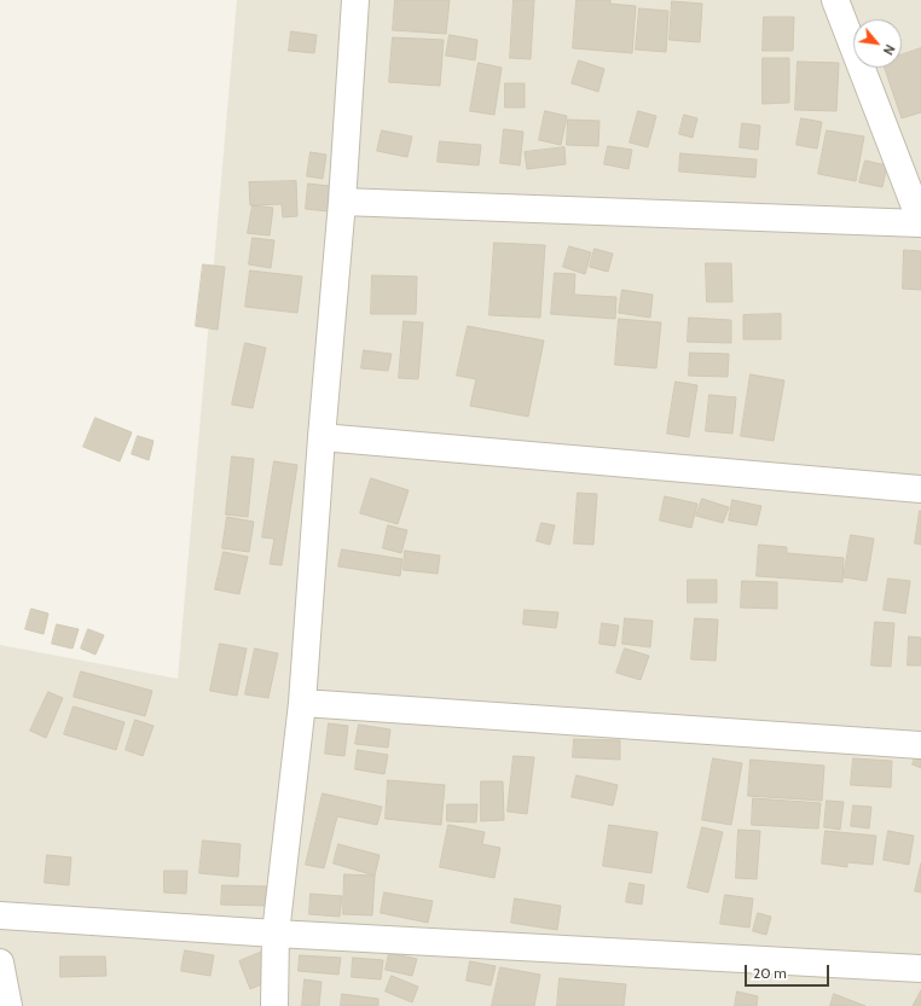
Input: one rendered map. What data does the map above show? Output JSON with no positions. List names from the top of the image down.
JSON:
{
  "scale_bar": "20 m",
  "north": "bottom right"
}
